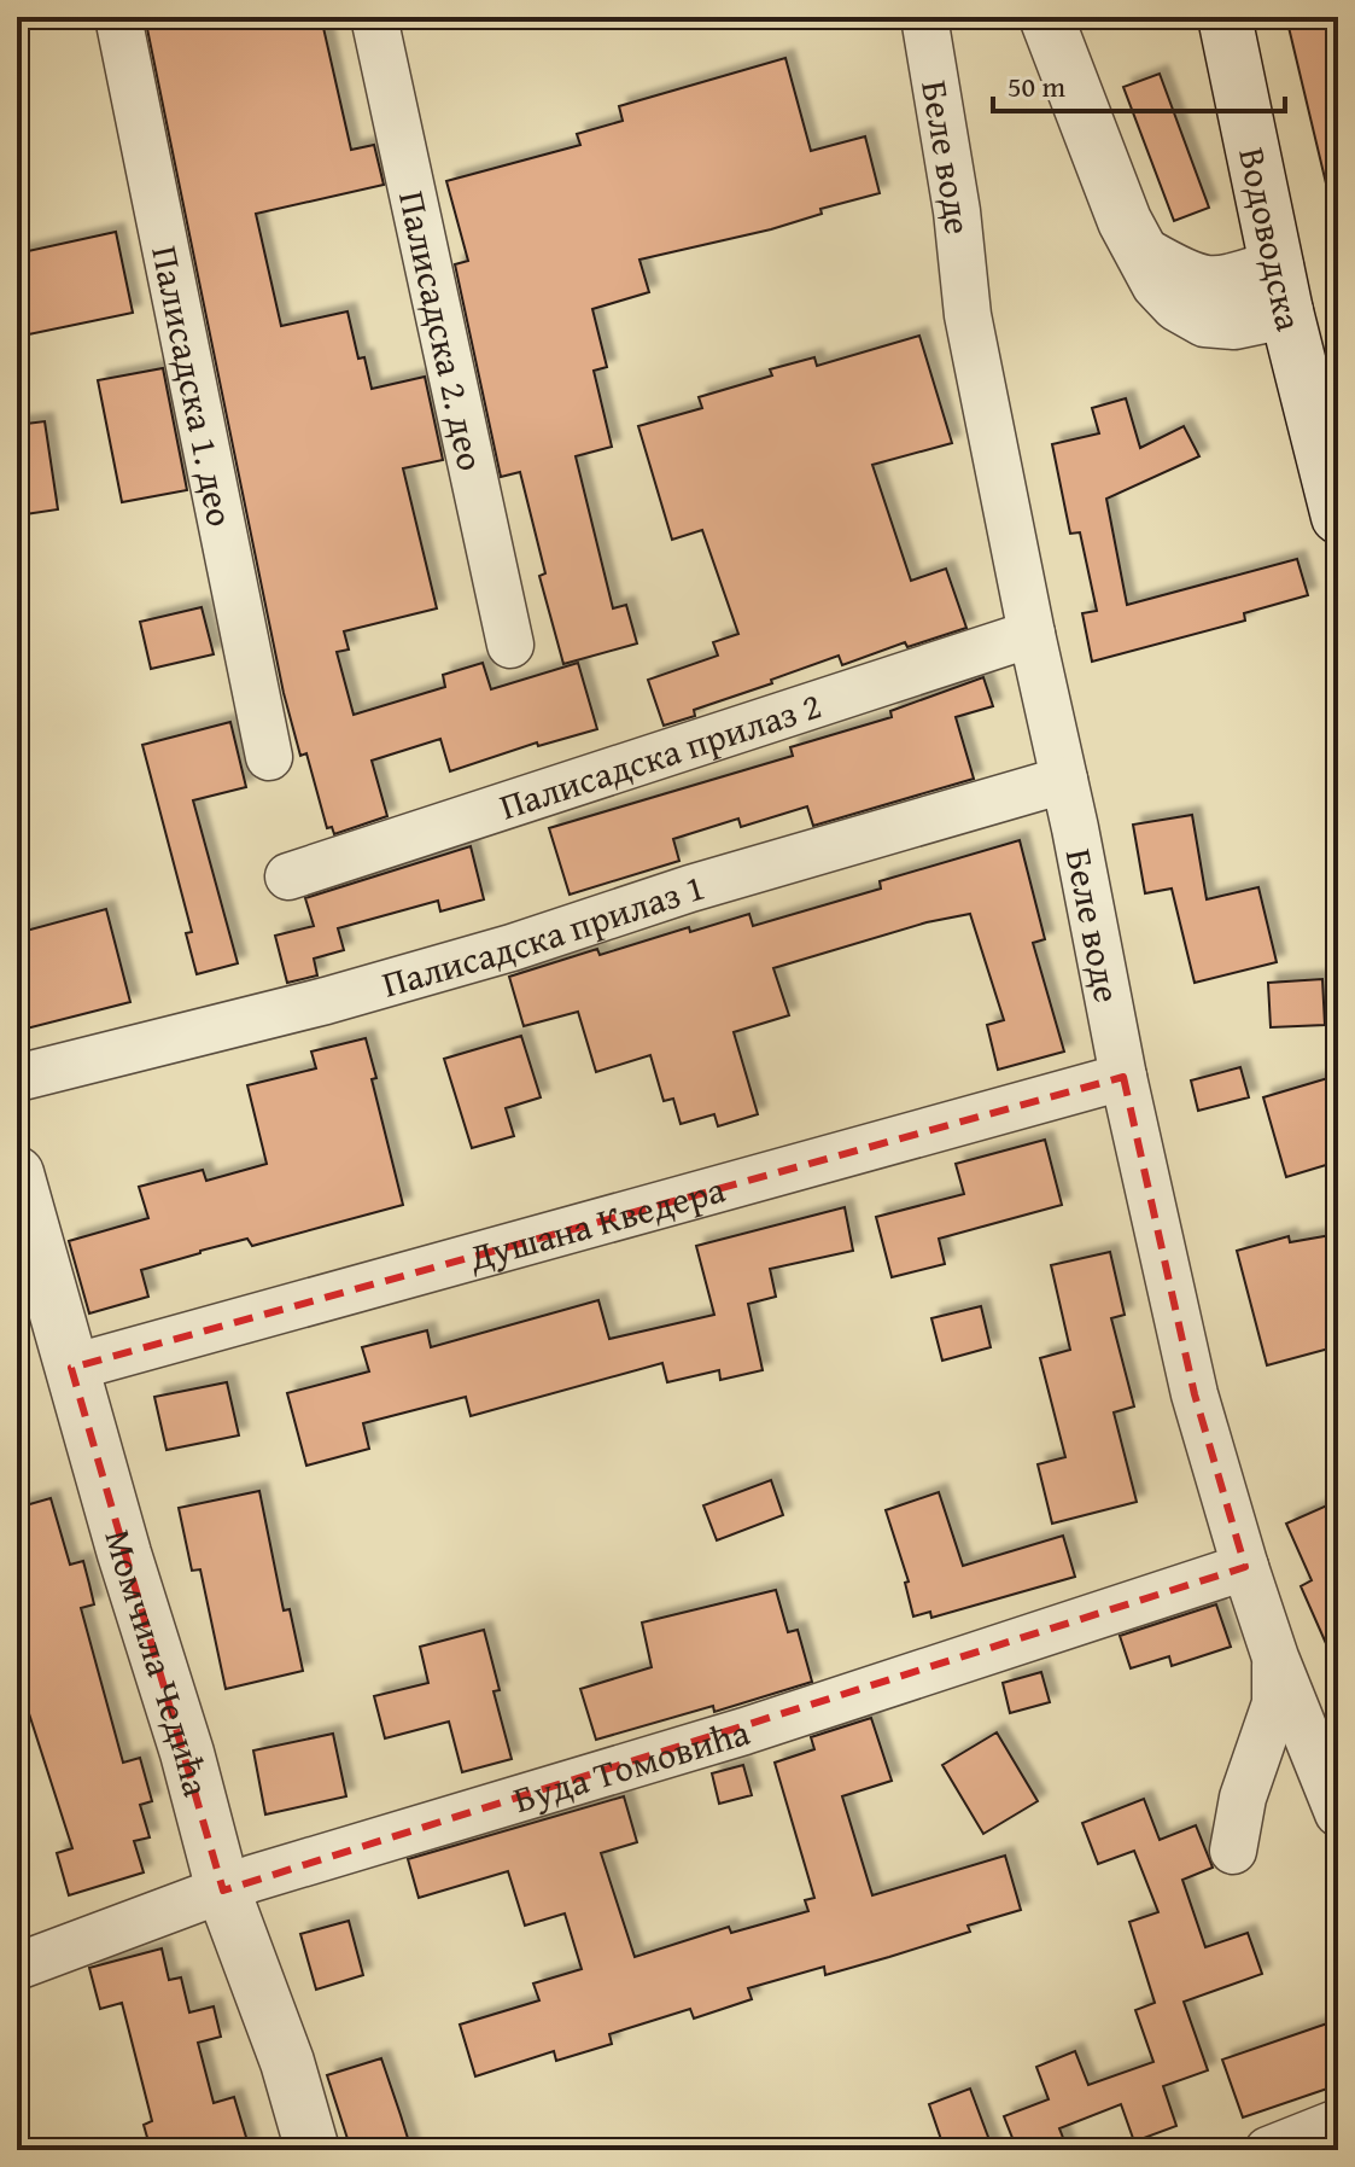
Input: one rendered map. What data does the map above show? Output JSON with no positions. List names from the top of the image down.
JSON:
{
  "streets": {
    "street": [
      "Беле воде",
      "Водоводска",
      "Палисадска 2. део",
      "Палисадска 1. део",
      "Палисадска прилаз 2",
      "Палисадска прилаз 1",
      "Душана Кведера",
      "Момчила Чедића",
      "Буда Томовића"
    ]
  },
  "crossings": [
    ["Беле воде", "Палисадска прилаз 2"],
    ["Беле воде", "Палисадска прилаз 1"],
    ["Беле воде", "Душана Кведера"],
    ["Беле воде", "Буда Томовића"],
    ["Душана Кведера", "Момчила Чедића"],
    ["Момчила Чедића", "Буда Томовића"]
  ],
  "scale_bar": "50 m"
}
